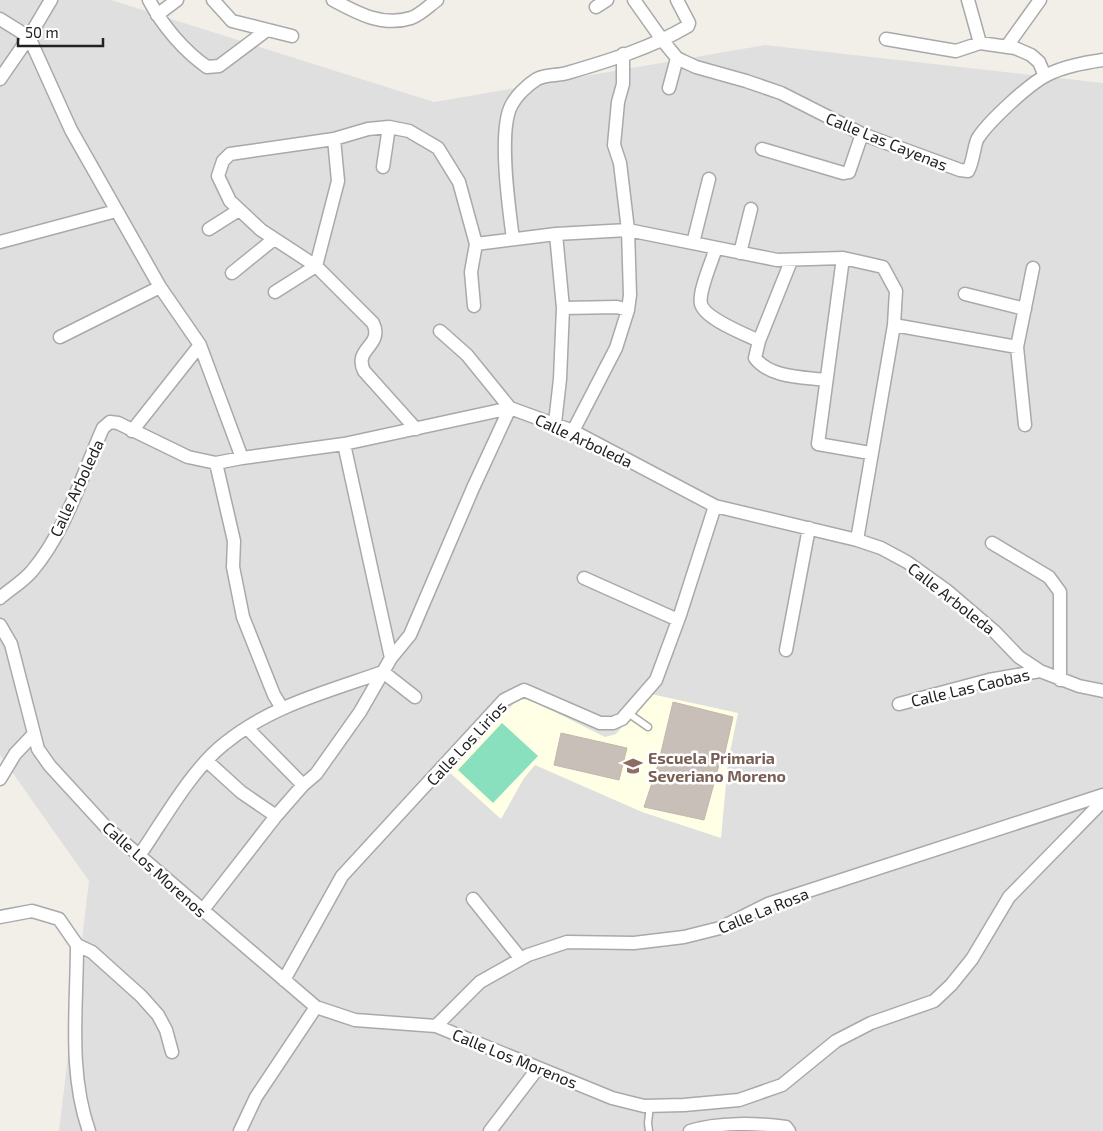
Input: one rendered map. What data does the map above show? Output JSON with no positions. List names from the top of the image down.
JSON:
{
  "streets": {
    "street": [
      "Calle Las Cayenas",
      "Calle Arboleda",
      "Calle Las Caobas",
      "Calle Los Lirios",
      "Calle Los Morenos",
      "Calle La Rosa"
    ]
  },
  "crossings": [
    ["Calle Arboleda", "Calle Las Caobas"],
    ["Calle Arboleda", "Calle Los Lirios"],
    ["Calle Los Lirios", "Calle Los Morenos"],
    ["Calle Los Morenos", "Calle La Rosa"]
  ],
  "places": {
    "school or university": ["Escuela Primaria Severiano Moreno"]
  },
  "scale_bar": "50 m"
}
